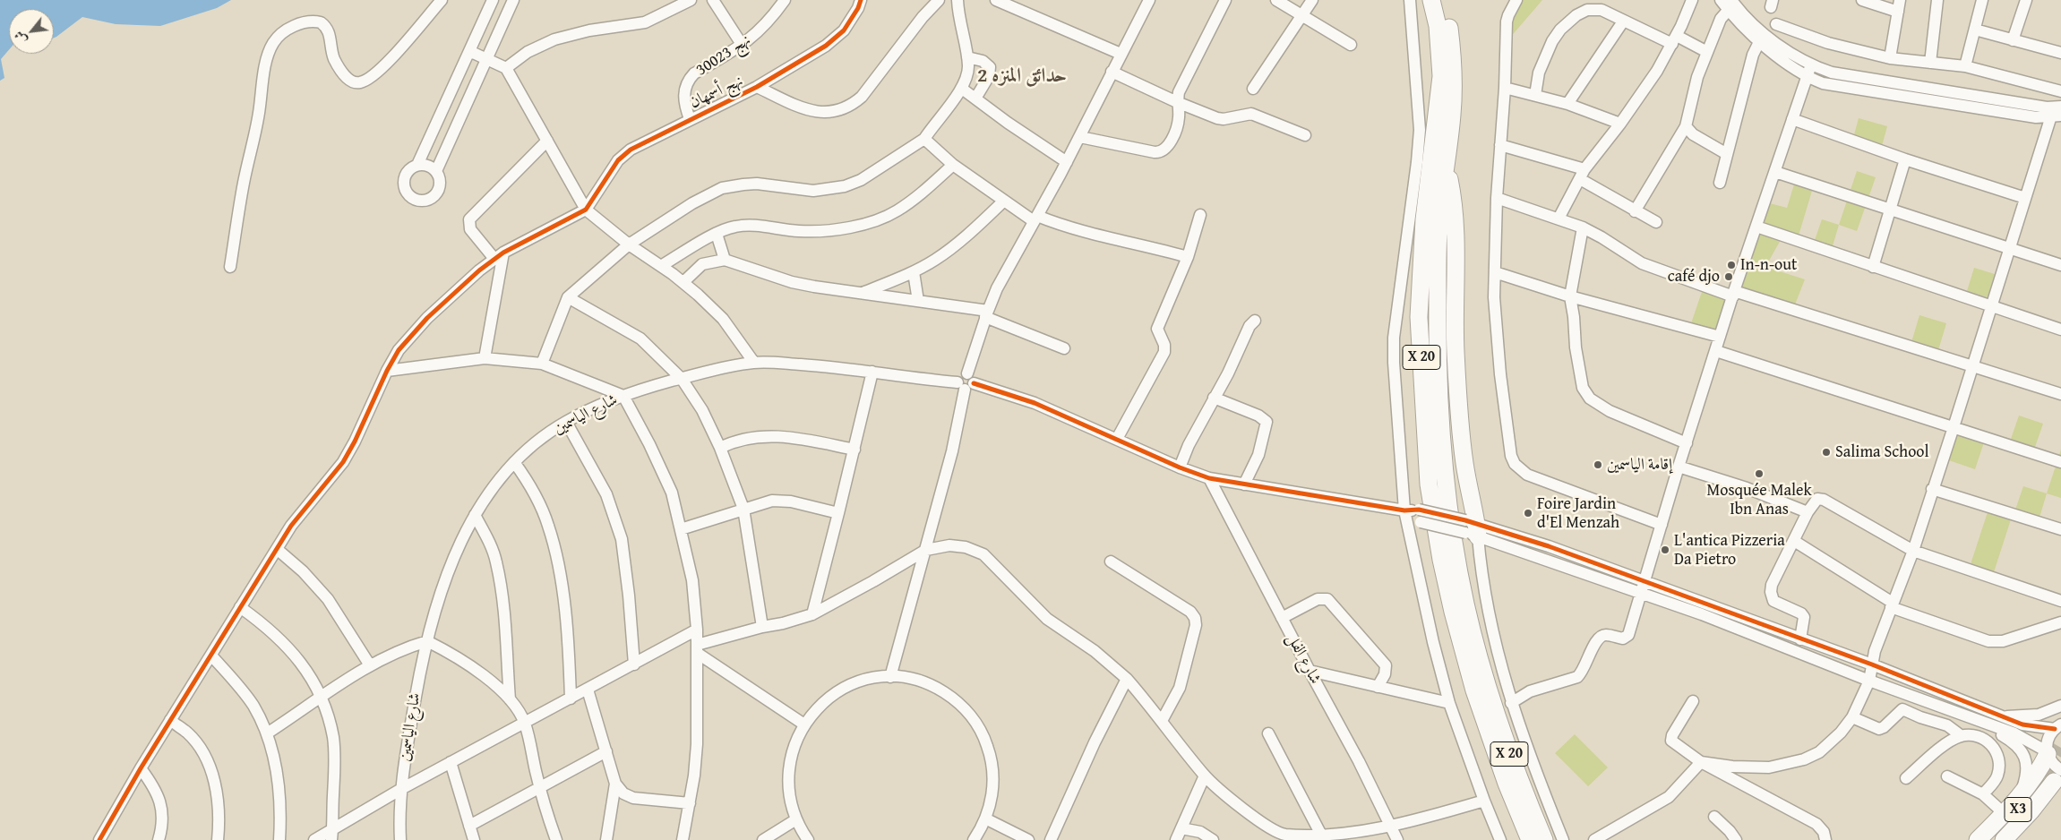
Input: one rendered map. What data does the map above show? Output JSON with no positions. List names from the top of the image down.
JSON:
{
  "streets": {
    "highway": ["X 20", "X3"],
    "street": [
      "نهج 30023",
      "نهج أسمهان",
      "شارع الياسمين",
      "شارع الفل"
    ]
  },
  "crossings": [
    ["نهج 30023", "نهج أسمهان"],
    ["شارع الياسمين", "شارع الفل"]
  ],
  "districts": ["حدائق المنزه 2"],
  "places": [
    "In-n-out",
    "café djo",
    "Salima School",
    "إقامة الياسمين",
    "Mosquée Malek Ibn Anas",
    "Foire Jardin d'El Menzah",
    "L'antica Pizzeria Da Pietro"
  ],
  "north": "bottom left"
}
